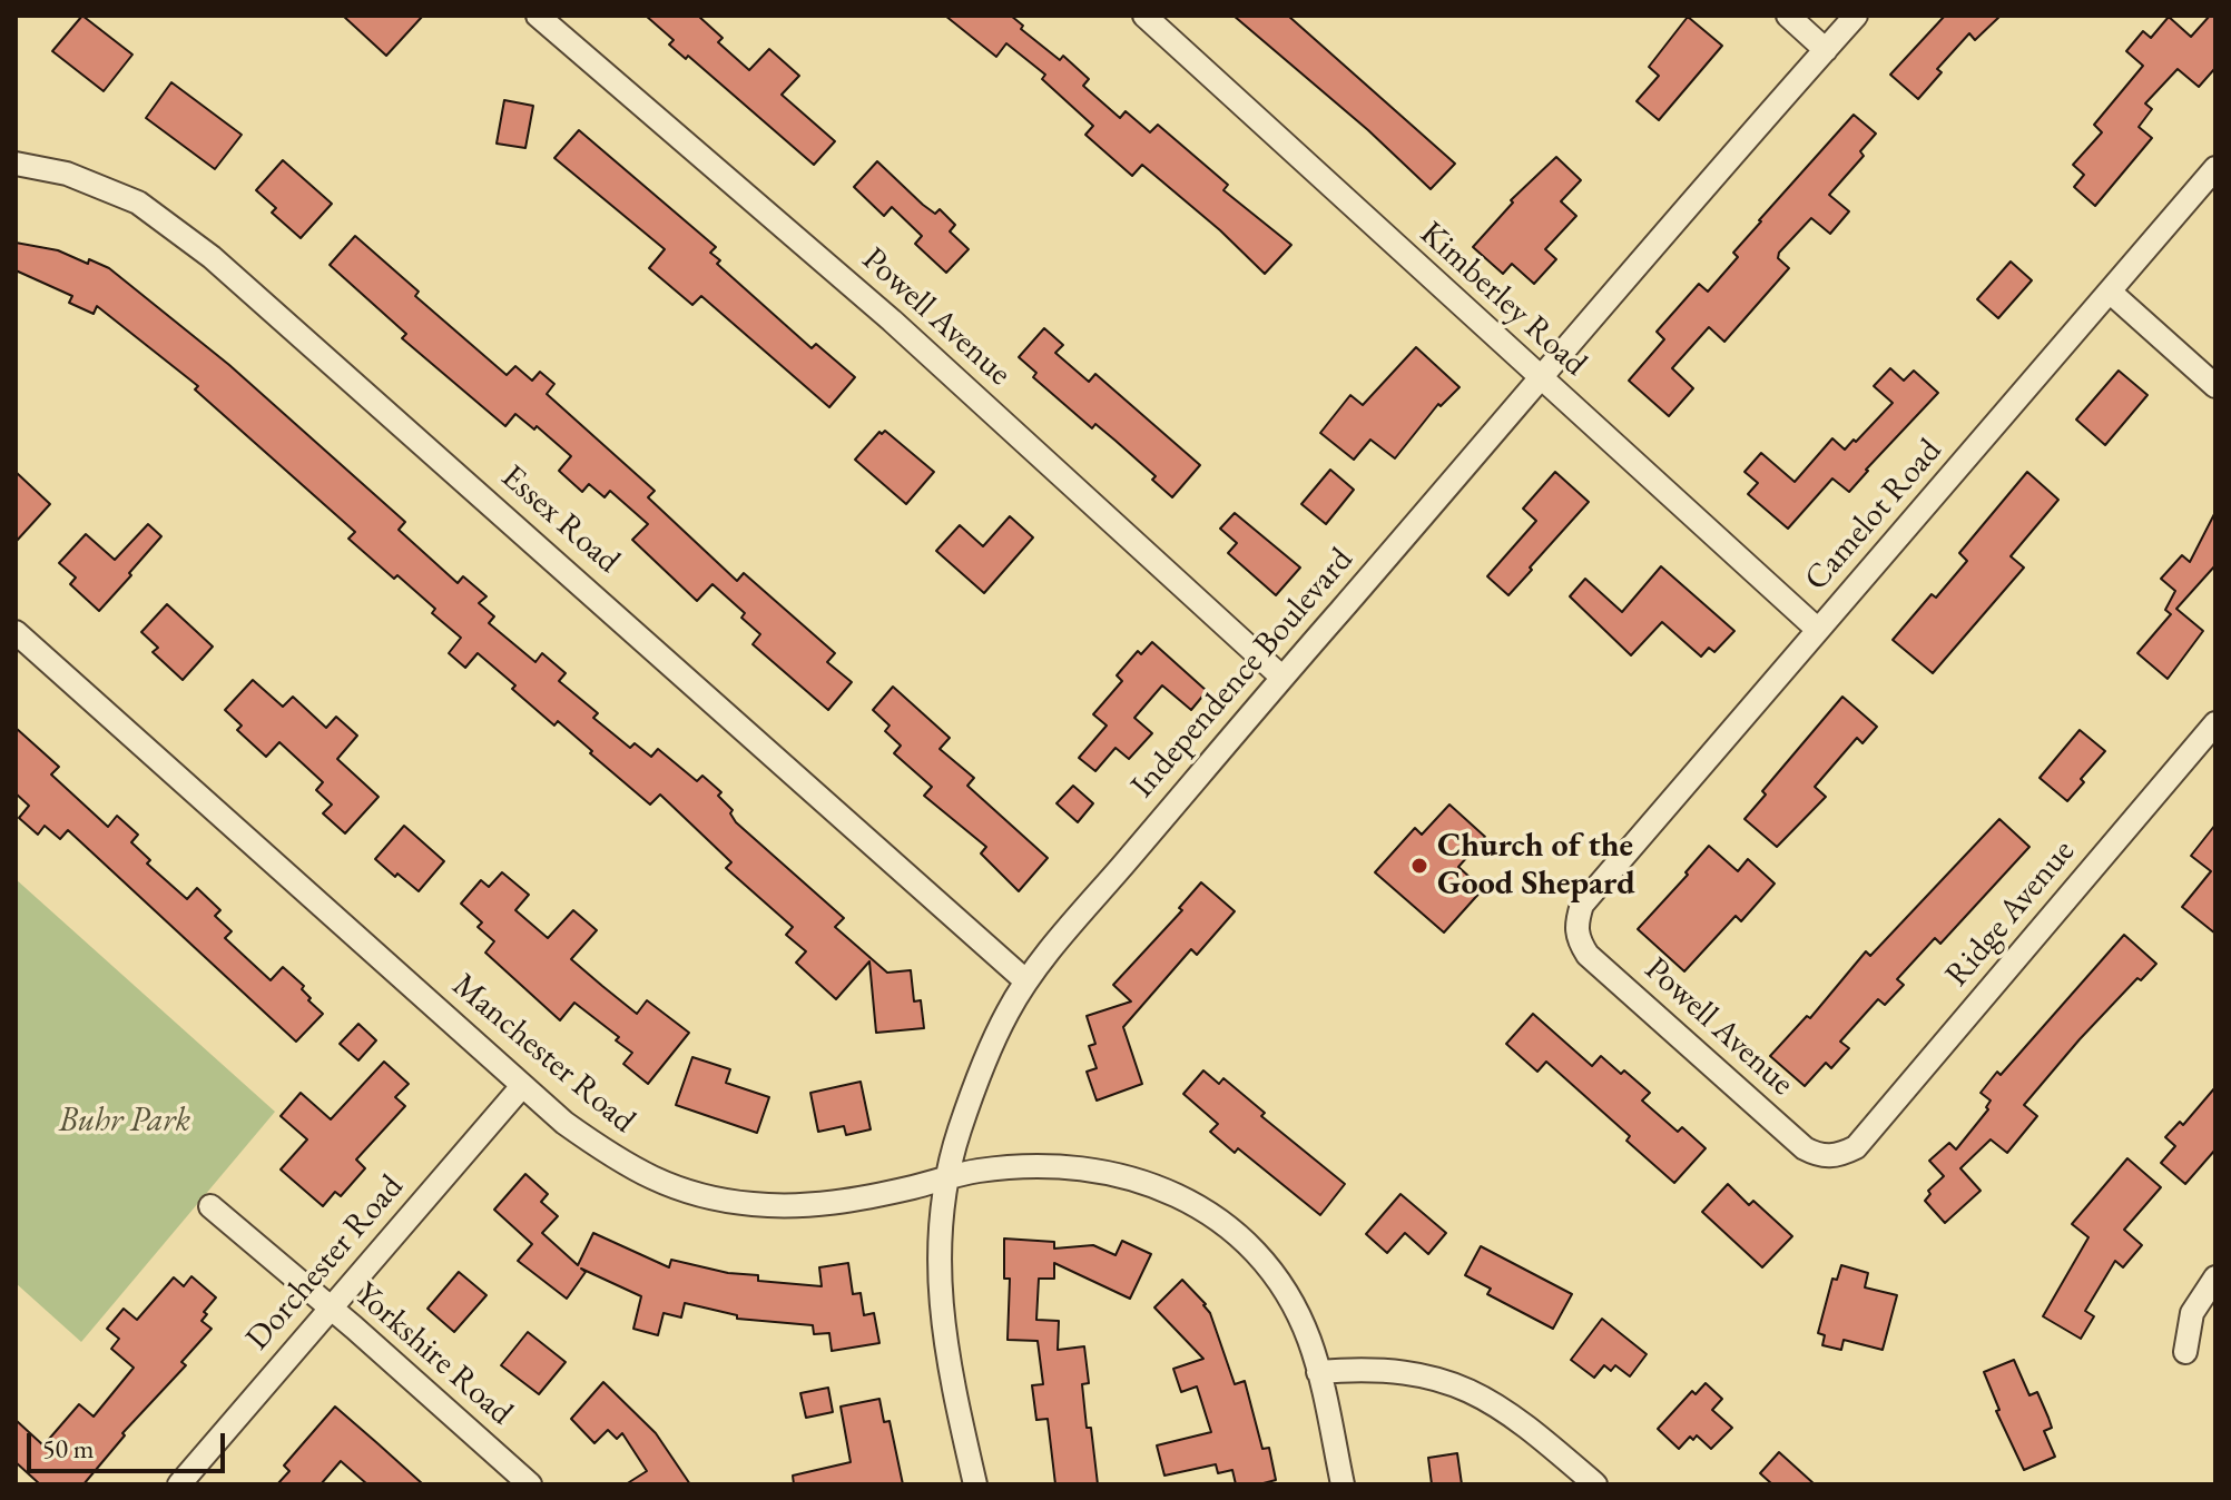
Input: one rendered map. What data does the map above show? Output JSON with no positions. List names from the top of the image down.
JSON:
{
  "streets": {
    "street": [
      "Kimberley Road",
      "Powell Avenue",
      "Camelot Road",
      "Essex Road",
      "Independence Boulevard",
      "Ridge Avenue",
      "Manchester Road",
      "Dorchester Road",
      "Yorkshire Road"
    ]
  },
  "crossings": [
    ["Kimberley Road", "Camelot Road"],
    ["Kimberley Road", "Independence Boulevard"],
    ["Powell Avenue", "Camelot Road"],
    ["Powell Avenue", "Independence Boulevard"],
    ["Powell Avenue", "Ridge Avenue"],
    ["Essex Road", "Independence Boulevard"],
    ["Independence Boulevard", "Manchester Road"],
    ["Manchester Road", "Dorchester Road"],
    ["Dorchester Road", "Yorkshire Road"]
  ],
  "parks": ["Buhr Park"],
  "places": ["Church of the Good Shepard"],
  "scale_bar": "50 m"
}
